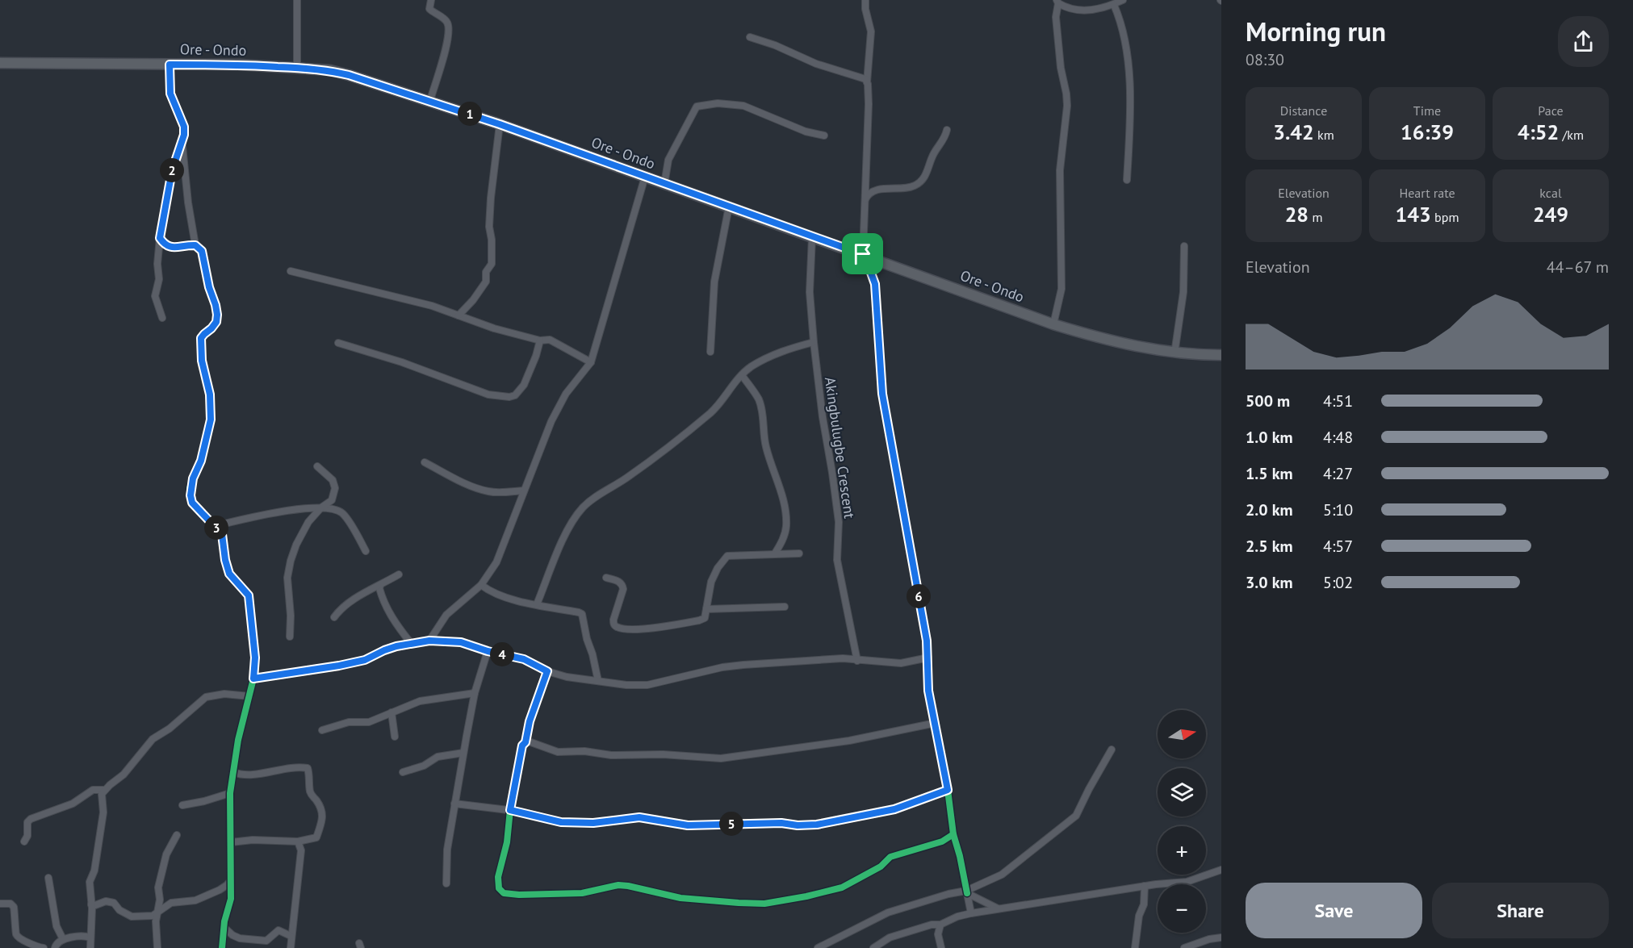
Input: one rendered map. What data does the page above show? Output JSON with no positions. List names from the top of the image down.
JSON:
{
  "streets": {
    "main road": ["Ore - Ondo"],
    "street": ["Akingbulugbe Crescent"]
  },
  "crossings": [
    ["Ore - Ondo", "Akingbulugbe Crescent"]
  ],
  "north": "right",
  "page": {
    "heading": ["Morning run", "08:30"],
    "stats": [
      ["Distance", "3.42 km"],
      ["Time", "16:39"],
      ["Pace", "4:52 /km"],
      ["Elevation", "28 m"],
      ["Heart rate", "143 bpm"],
      ["kcal", "249"]
    ],
    "pins": [
      "1",
      "2",
      "3",
      "6",
      "4",
      "5"
    ],
    "chart": ["Elevation", "44–67 m"],
    "list": [
      {
        "name": "500 m",
        "note": "4:51"
      },
      {
        "name": "1.0 km",
        "note": "4:48"
      },
      {
        "name": "1.5 km",
        "note": "4:27"
      },
      {
        "name": "2.0 km",
        "note": "5:10"
      },
      {
        "name": "2.5 km",
        "note": "4:57"
      },
      {
        "name": "3.0 km",
        "note": "5:02"
      }
    ],
    "map_buttons": ["+", "−"],
    "buttons": ["Save", "Share"]
  }
}
